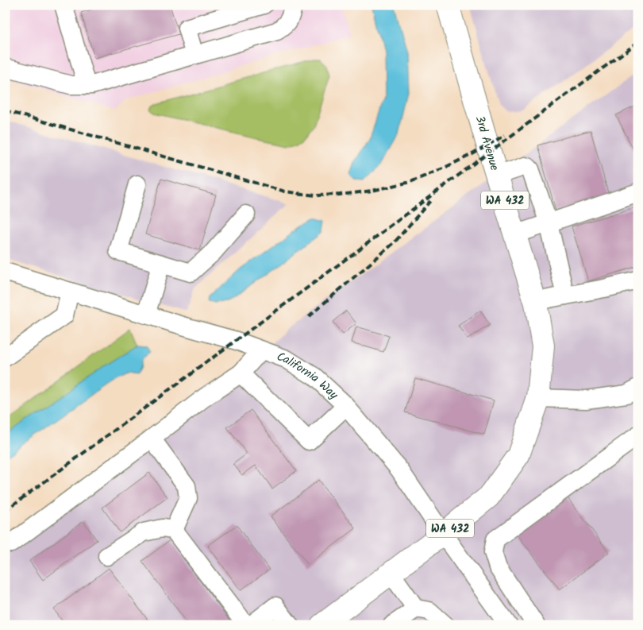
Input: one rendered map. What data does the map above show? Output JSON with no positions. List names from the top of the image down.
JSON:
{
  "streets": {
    "highway": ["3rd Avenue", "WA 432"],
    "street": ["California Way"]
  },
  "crossings": [
    ["3rd Avenue", "WA 432"],
    ["WA 432", "California Way"]
  ]
}
